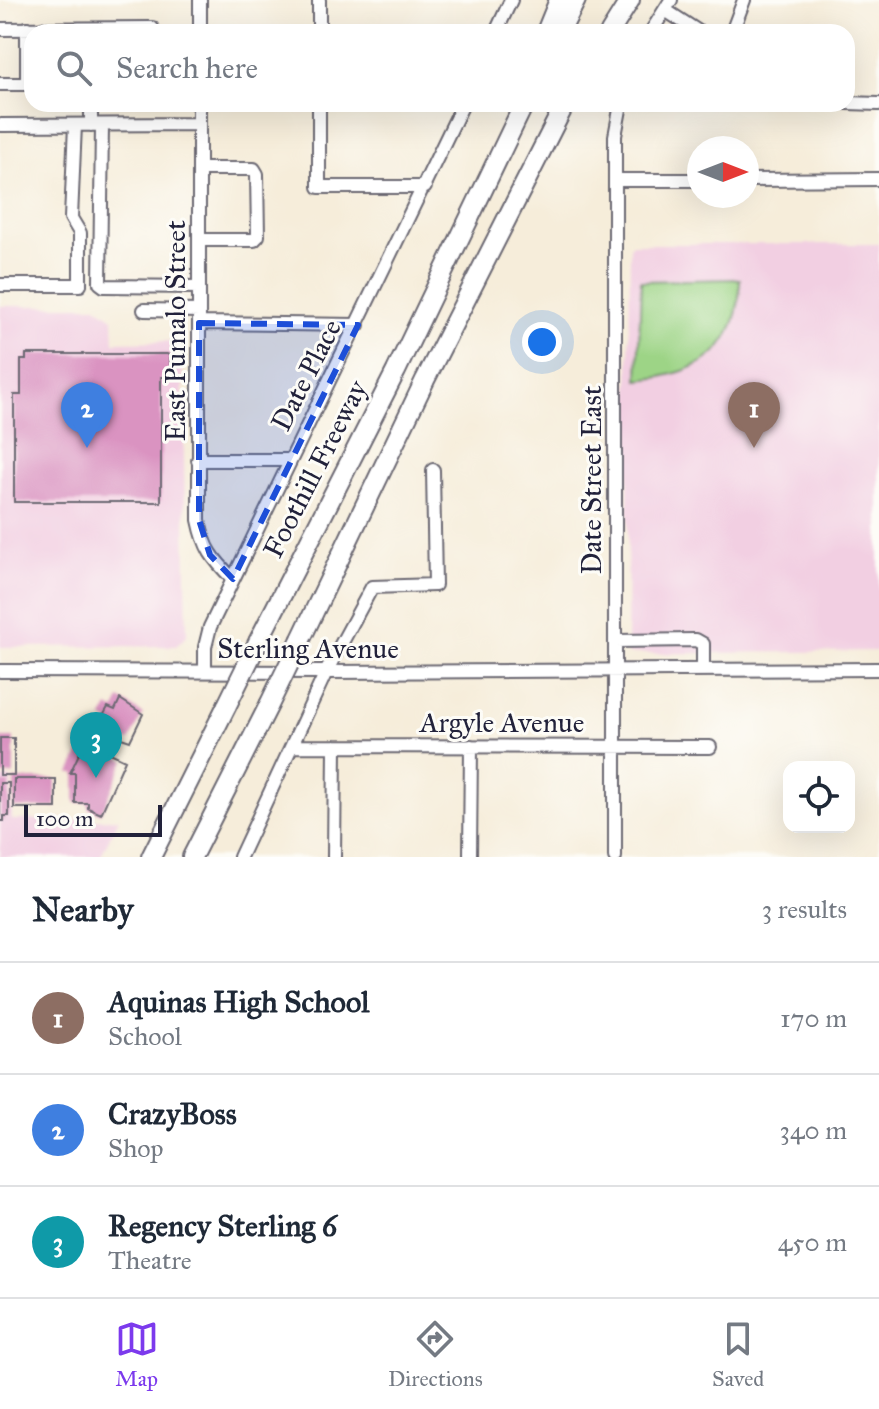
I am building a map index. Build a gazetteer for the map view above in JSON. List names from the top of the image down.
{
  "streets": {
    "highway": ["Foothill Freeway"],
    "street": [
      "East Pumalo Street",
      "Date Place",
      "Date Street East",
      "Sterling Avenue",
      "Argyle Avenue"
    ]
  },
  "crossings": [
    ["East Pumalo Street", "Date Place"],
    ["Date Place", "Sterling Avenue"],
    ["Date Street East", "Sterling Avenue"],
    ["Date Street East", "Argyle Avenue"]
  ],
  "scale_bar": "100 m",
  "north": "right",
  "page": {
    "search": "Search here",
    "pins": ["1", "2", "3"],
    "scale": "100 m",
    "heading": ["Nearby", "3 results"],
    "list": [
      {
        "mark": "1",
        "name": "Aquinas High School",
        "note": "School",
        "value": "170 m"
      },
      {
        "mark": "2",
        "name": "CrazyBoss",
        "note": "Shop",
        "value": "340 m"
      },
      {
        "mark": "3",
        "name": "Regency Sterling 6",
        "note": "Theatre",
        "value": "450 m"
      }
    ],
    "nav": ["Map", "Directions", "Saved"]
  }
}
